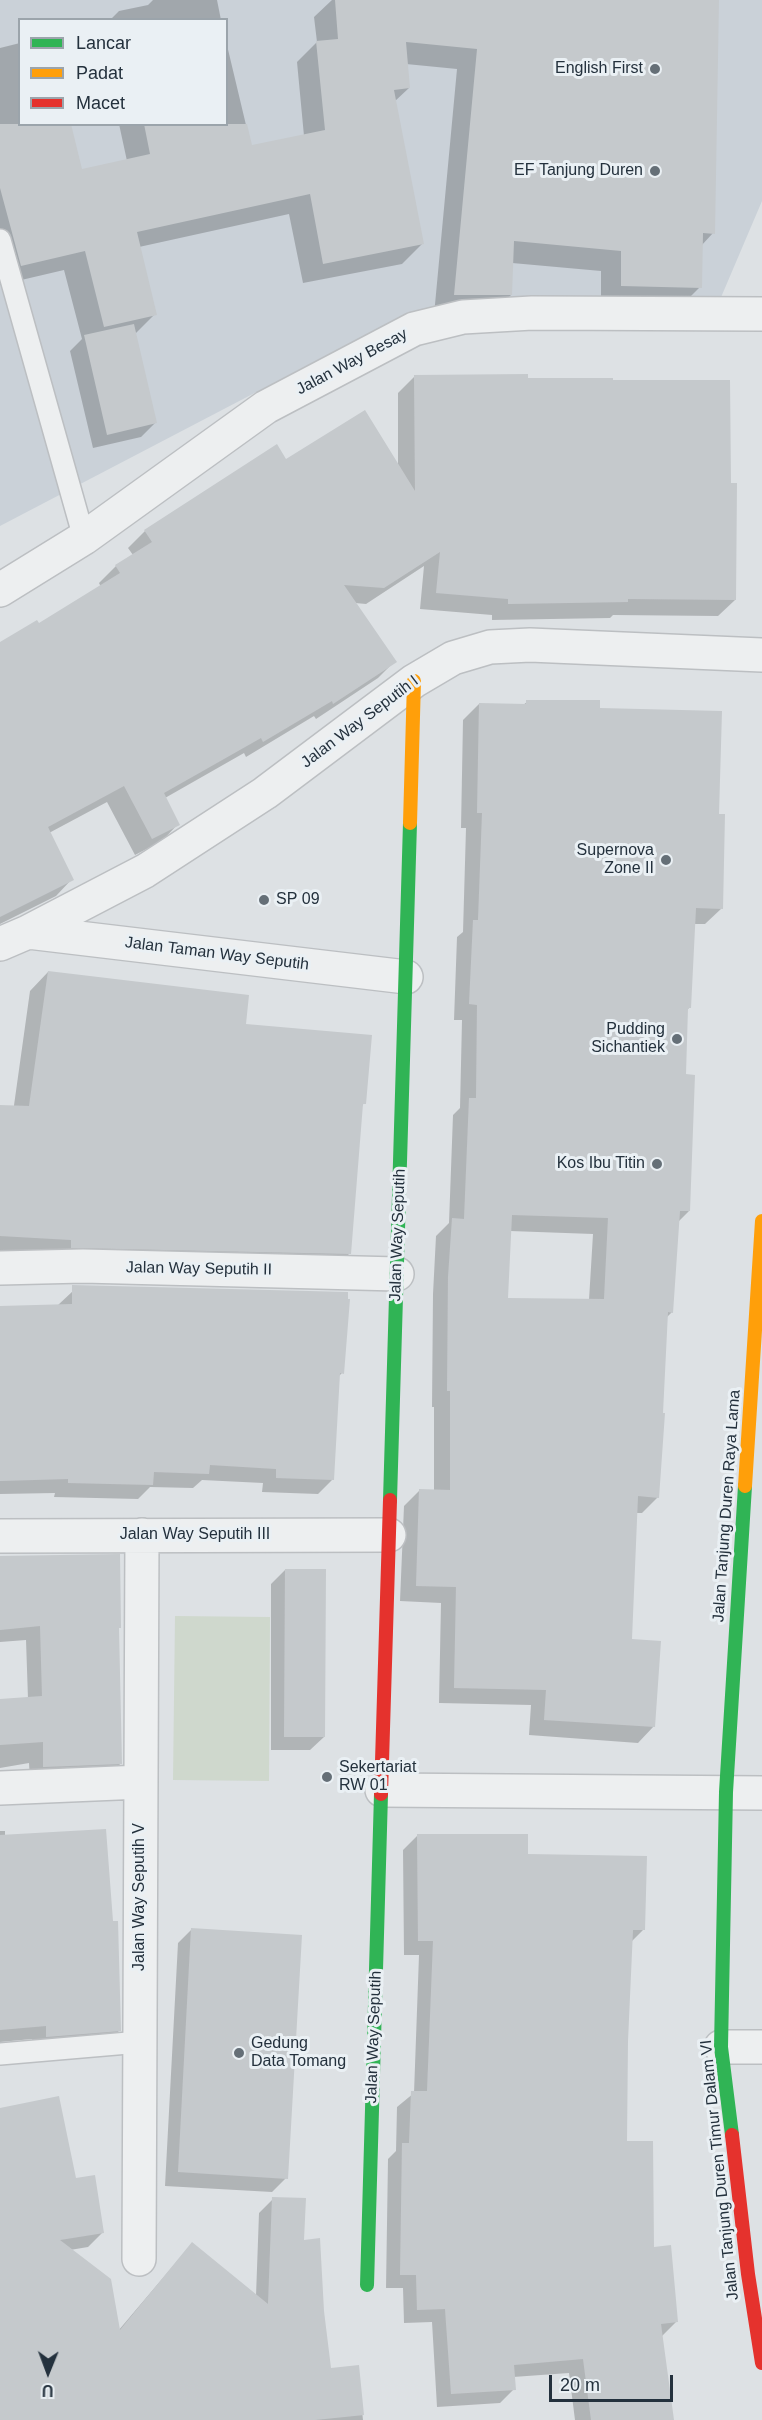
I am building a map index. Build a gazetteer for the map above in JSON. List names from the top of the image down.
{
  "streets": {
    "street": [
      "Jalan Way Besay",
      "Jalan Way Seputih I",
      "Jalan Taman Way Seputih",
      "Jalan Way Seputih",
      "Jalan Way Seputih II",
      "Jalan Tanjung Duren Raya Lama",
      "Jalan Way Seputih III",
      "Jalan Way Seputih V",
      "Jalan Tanjung Duren Timur Dalam VI"
    ]
  },
  "crossings": [
    ["Jalan Way Seputih I", "Jalan Taman Way Seputih"],
    ["Jalan Way Seputih I", "Jalan Way Seputih"],
    ["Jalan Taman Way Seputih", "Jalan Way Seputih"],
    ["Jalan Way Seputih", "Jalan Way Seputih II"],
    ["Jalan Way Seputih", "Jalan Way Seputih III"],
    ["Jalan Tanjung Duren Raya Lama", "Jalan Tanjung Duren Timur Dalam VI"],
    ["Jalan Way Seputih III", "Jalan Way Seputih V"]
  ],
  "places": [
    "English First",
    "EF Tanjung Duren",
    "Supernova Zone II",
    "SP 09",
    "Pudding Sichantiek",
    "Kos Ibu Titin",
    "Sekertariat RW 01",
    "Gedung Data Tomang"
  ],
  "legend": ["Lancar", "Padat", "Macet"],
  "scale_bar": "20 m",
  "north": "bottom"
}
